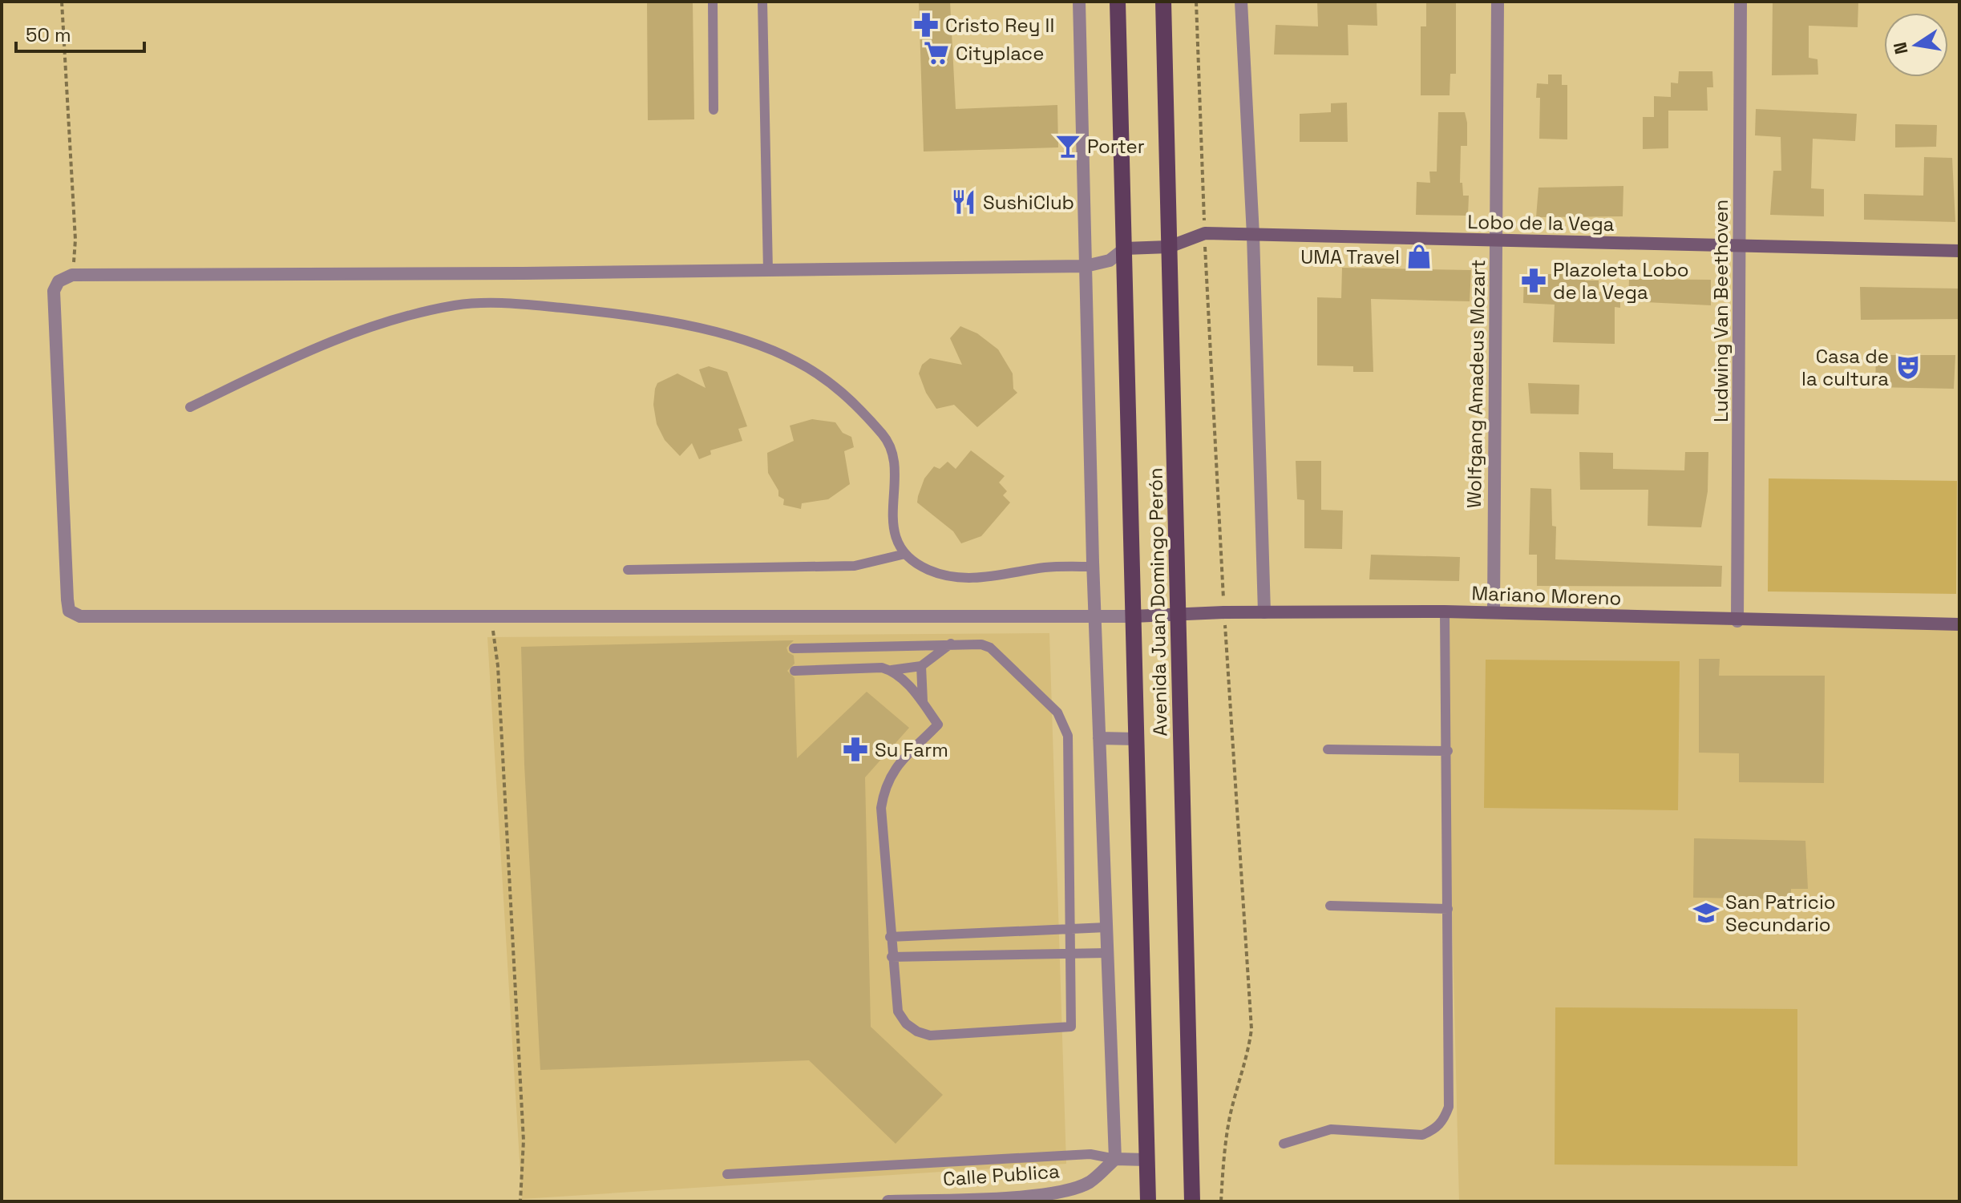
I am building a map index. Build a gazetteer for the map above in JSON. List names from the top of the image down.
{
  "streets": {
    "main road": ["Avenida Juan Domingo Perón"],
    "street": [
      "Lobo de la Vega",
      "Ludwing Van Beethoven",
      "Wolfgang Amadeus Mozart",
      "Mariano Moreno",
      "Calle Publica"
    ]
  },
  "crossings": [
    ["Lobo de la Vega", "Ludwing Van Beethoven"],
    ["Lobo de la Vega", "Wolfgang Amadeus Mozart"],
    ["Lobo de la Vega", "Avenida Juan Domingo Perón"],
    ["Ludwing Van Beethoven", "Mariano Moreno"],
    ["Wolfgang Amadeus Mozart", "Mariano Moreno"],
    ["Mariano Moreno", "Avenida Juan Domingo Perón"]
  ],
  "places": {
    "pharmacy": ["Cristo Rey II", "Plazoleta Lobo de la Vega", "Su Farm"],
    "supermarket": ["Cityplace"],
    "bar": ["Porter"],
    "restaurant": ["SushiClub"],
    "shop": ["UMA Travel"],
    "theatre": ["Casa de la cultura"],
    "school or university": ["San Patricio Secundario"]
  },
  "scale_bar": "50 m",
  "north": "left"
}
